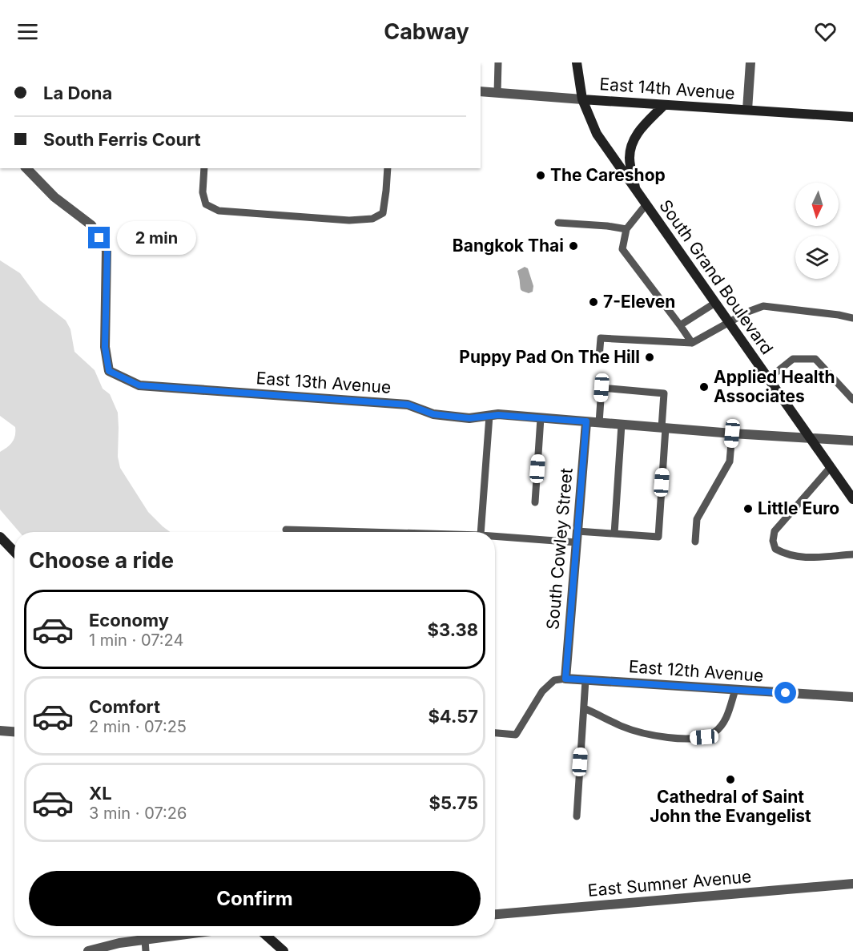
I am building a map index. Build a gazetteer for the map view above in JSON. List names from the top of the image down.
{
  "streets": {
    "main road": ["East 14th Avenue", "South Grand Boulevard"],
    "street": [
      "East 13th Avenue",
      "South Cowley Street",
      "East 12th Avenue",
      "East Sumner Avenue"
    ]
  },
  "crossings": [
    ["East 14th Avenue", "South Grand Boulevard"],
    ["South Grand Boulevard", "East 13th Avenue"],
    ["East 13th Avenue", "South Cowley Street"],
    ["South Cowley Street", "East 12th Avenue"]
  ],
  "places": [
    "The Careshop",
    "Bangkok Thai",
    "7-Eleven",
    "Puppy Pad On The Hill",
    "Applied Health Associates",
    "Little Euro",
    "Cathedral of Saint John the Evangelist"
  ],
  "north": "bottom",
  "page": {
    "header": "Cabway",
    "banner": ["La Dona", "South Ferris Court"],
    "bubble": "2 min",
    "heading": "Choose a ride",
    "list": [
      {
        "name": "Economy",
        "note": "1 min · 07:24",
        "value": "$3.38"
      },
      {
        "name": "Comfort",
        "note": "2 min · 07:25",
        "value": "$4.57"
      },
      {
        "name": "XL",
        "note": "3 min · 07:26",
        "value": "$5.75"
      }
    ],
    "buttons": "Confirm"
  }
}
